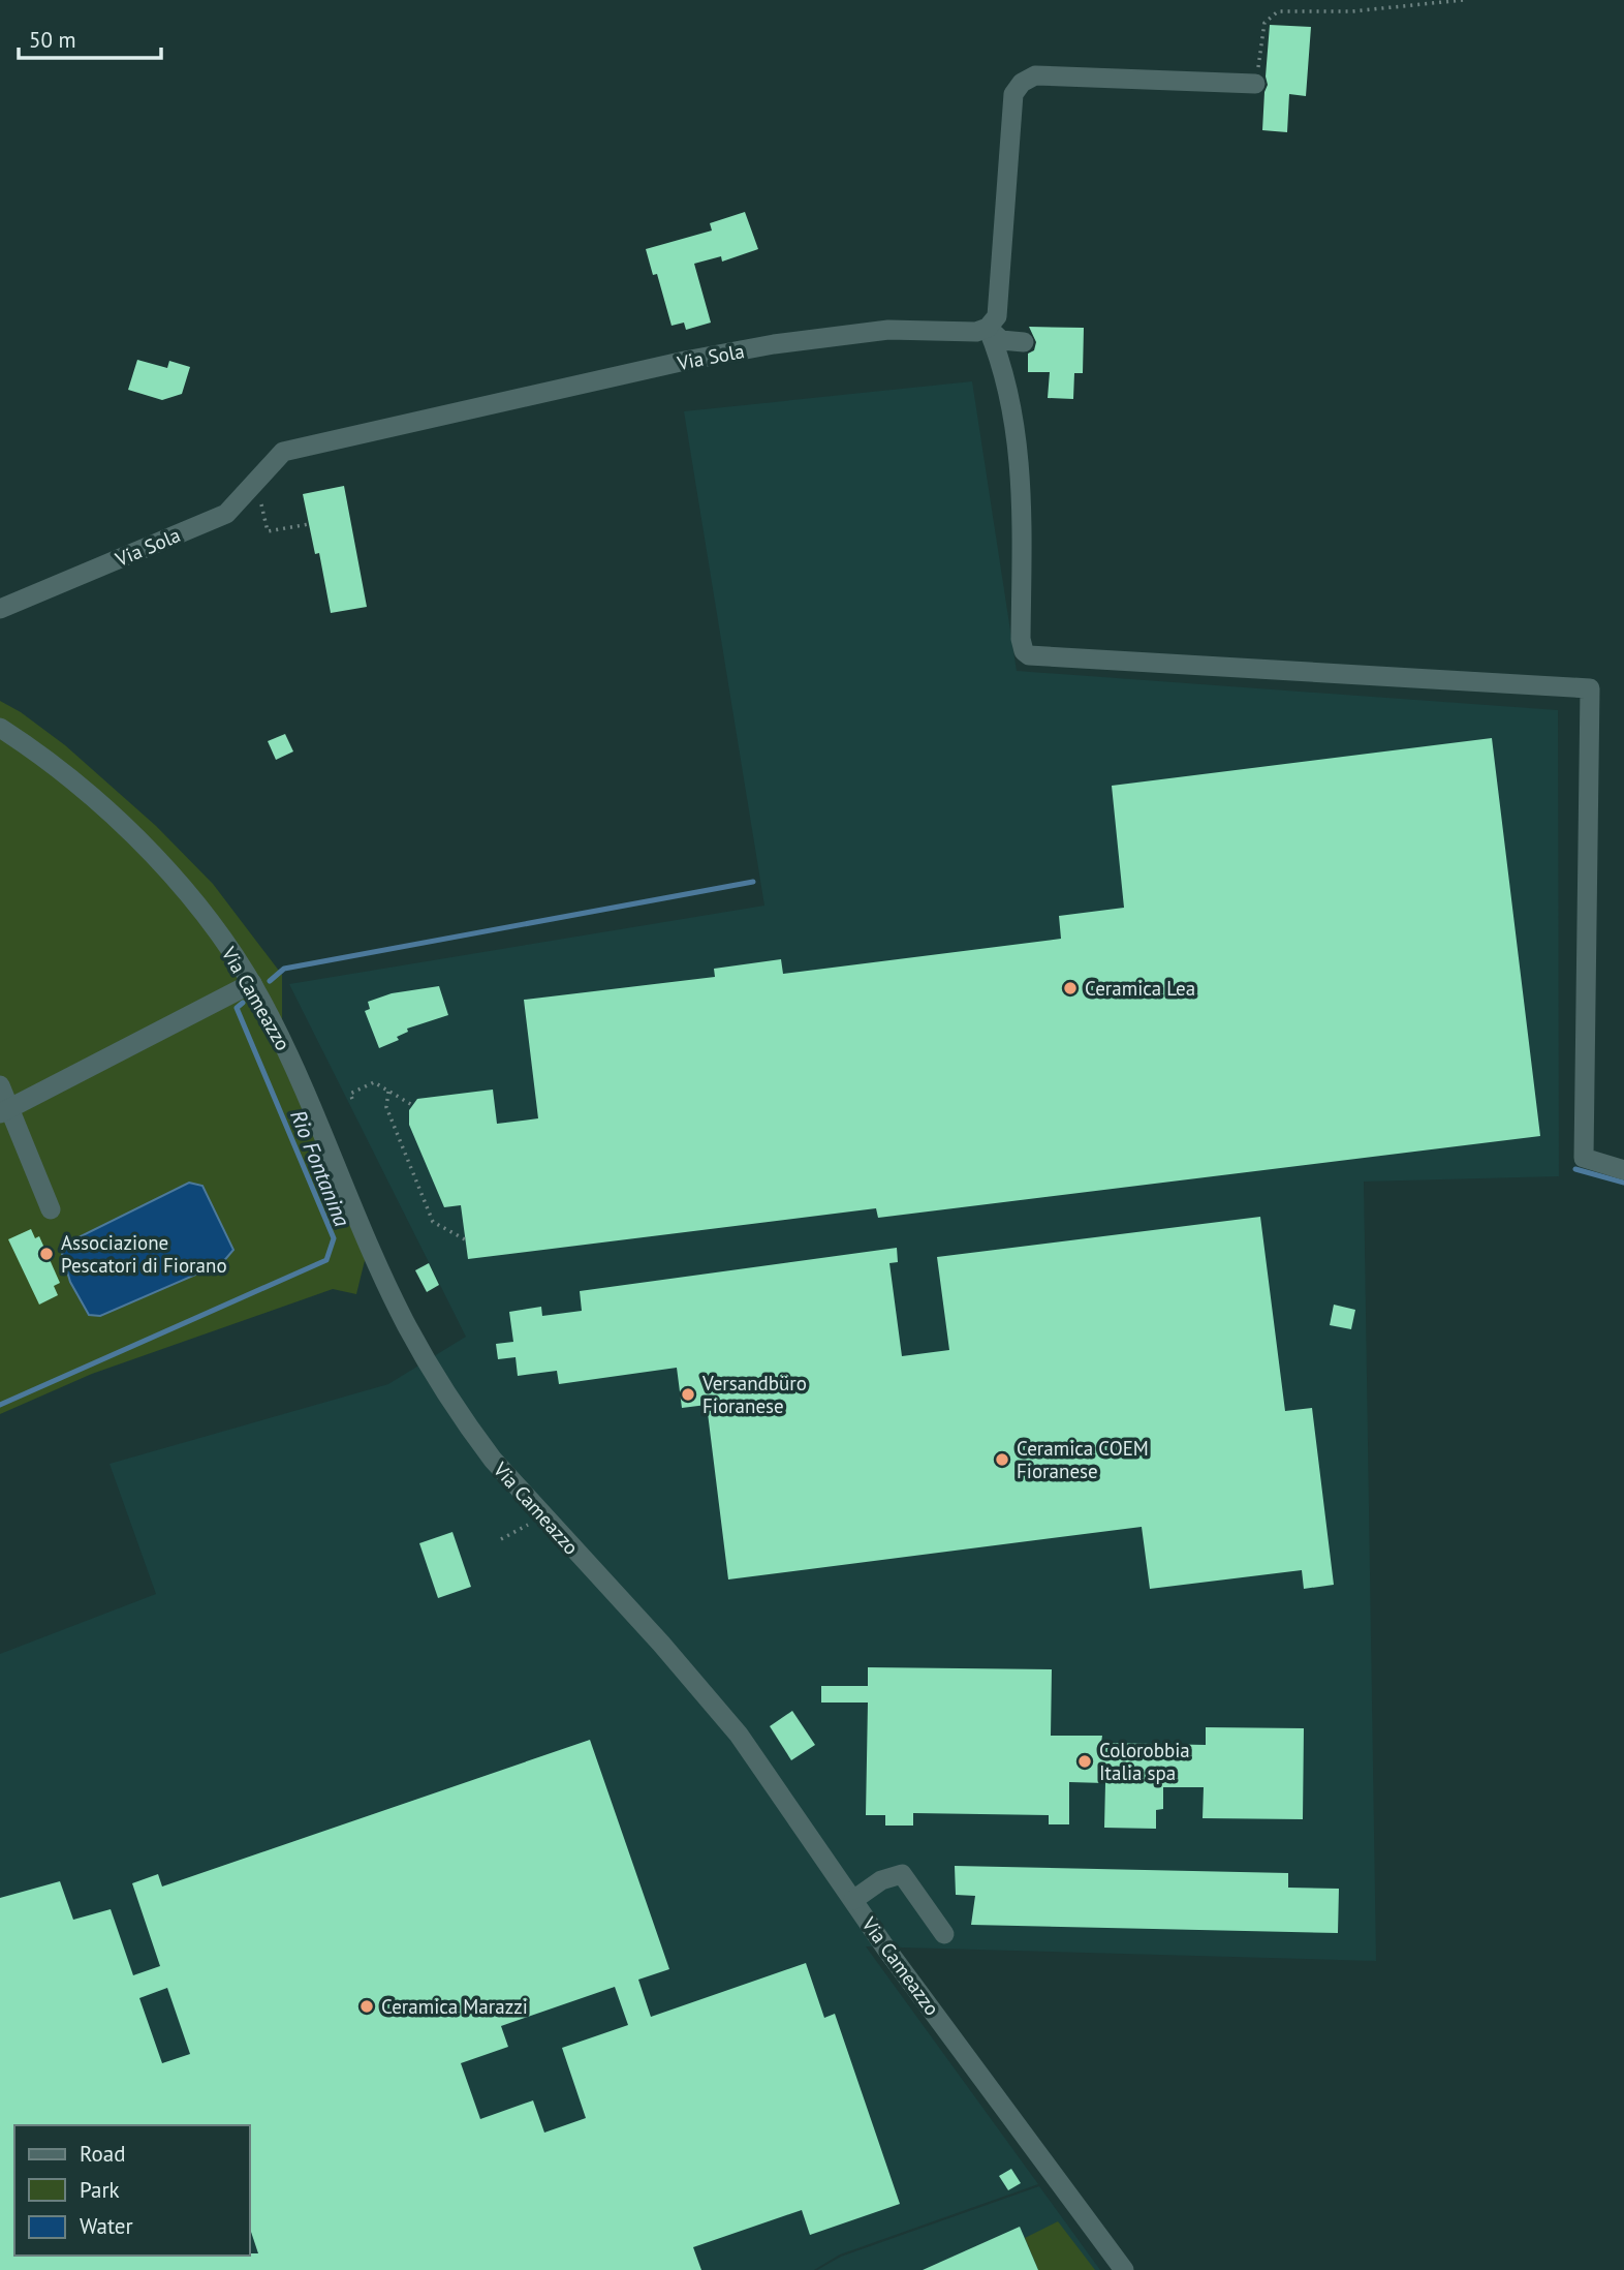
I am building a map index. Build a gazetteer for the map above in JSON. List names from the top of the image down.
{
  "streets": {
    "street": ["Via Sola", "Via Cameazzo"]
  },
  "water": ["Rio Fontanina"],
  "places": [
    "Ceramica Lea",
    "Associazione Pescatori di Fiorano",
    "Versandbüro Fioranese",
    "Ceramica COEM Fioranese",
    "Colorobbia Italia spa",
    "Ceramica Marazzi"
  ],
  "legend": ["Road", "Park", "Water"],
  "scale_bar": "50 m"
}
